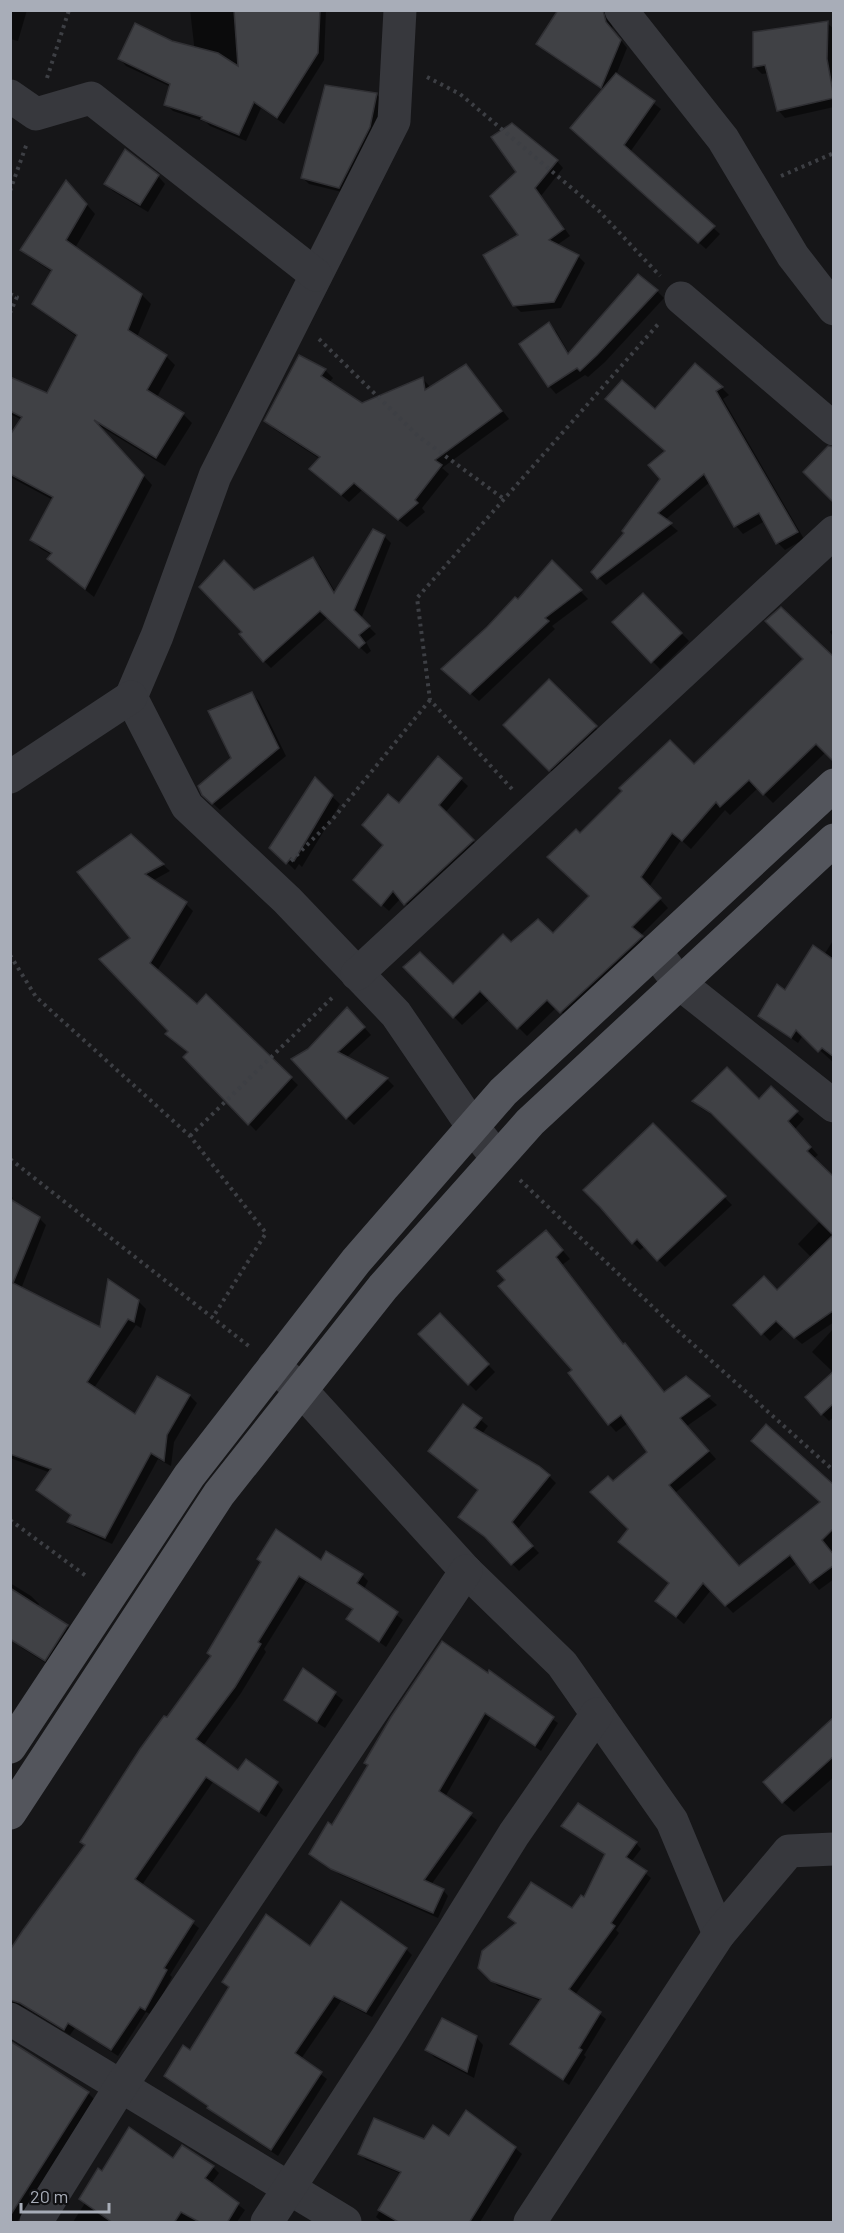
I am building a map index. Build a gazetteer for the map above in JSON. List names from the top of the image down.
{
  "scale_bar": "20 m"
}
